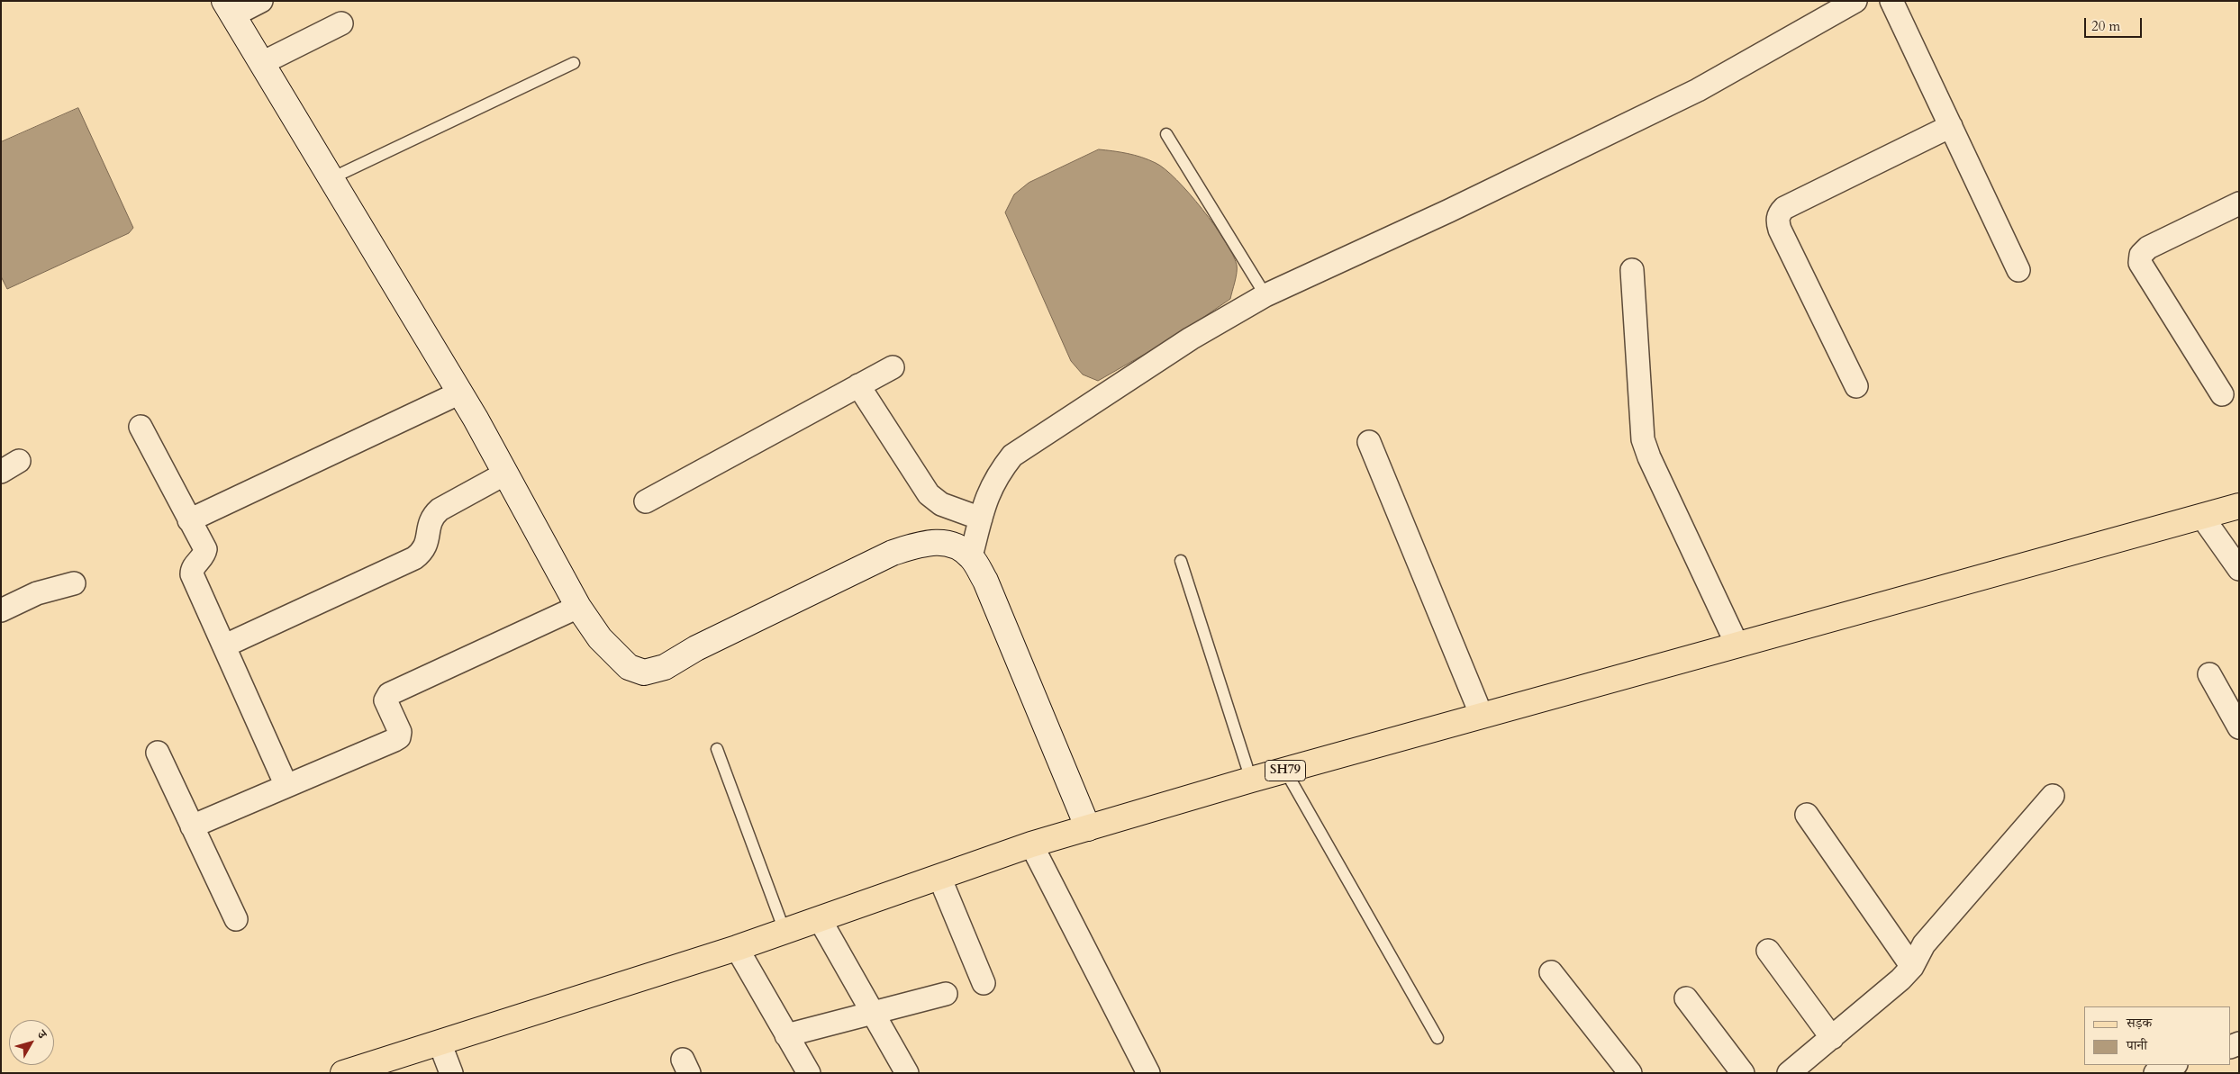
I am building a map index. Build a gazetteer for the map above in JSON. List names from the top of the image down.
{
  "streets": {
    "main road": ["SH79"]
  },
  "legend": ["सड़क", "पानी"],
  "scale_bar": "20 m",
  "north": "top right"
}
